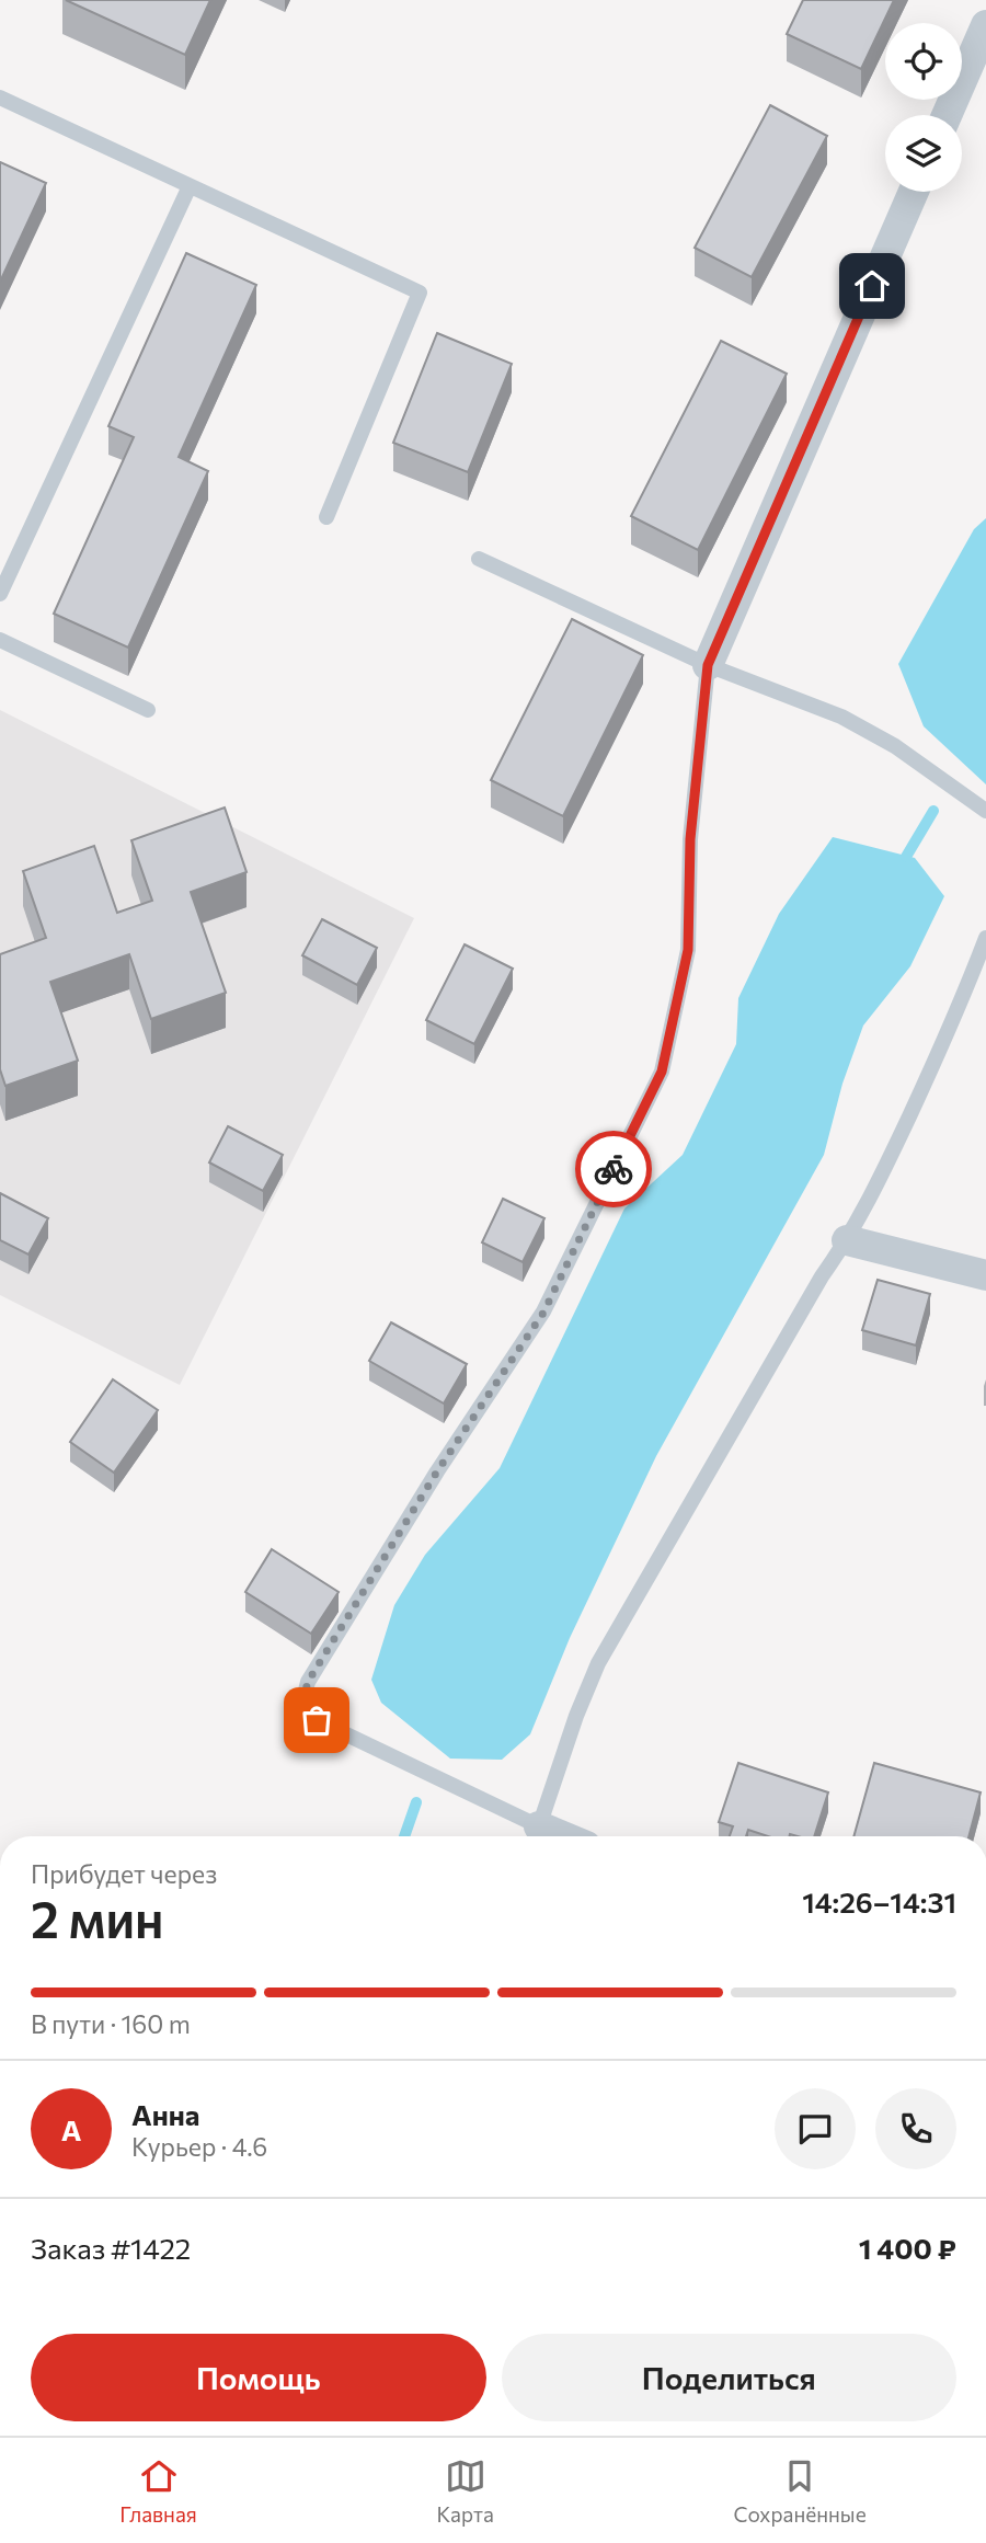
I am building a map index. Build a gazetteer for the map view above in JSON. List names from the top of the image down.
{
  "page": {
    "heading": ["2 мин", "Прибудет через", "14:26–14:31"],
    "panel": [
      "Анна",
      "Курьер · 4.6",
      "Заказ #1422",
      "1 400 ₽"
    ],
    "bar": "В пути · 160 m",
    "round": "А",
    "buttons": ["Помощь", "Поделиться"],
    "tabs": ["Главная", "Карта", "Сохранённые"]
  }
}
